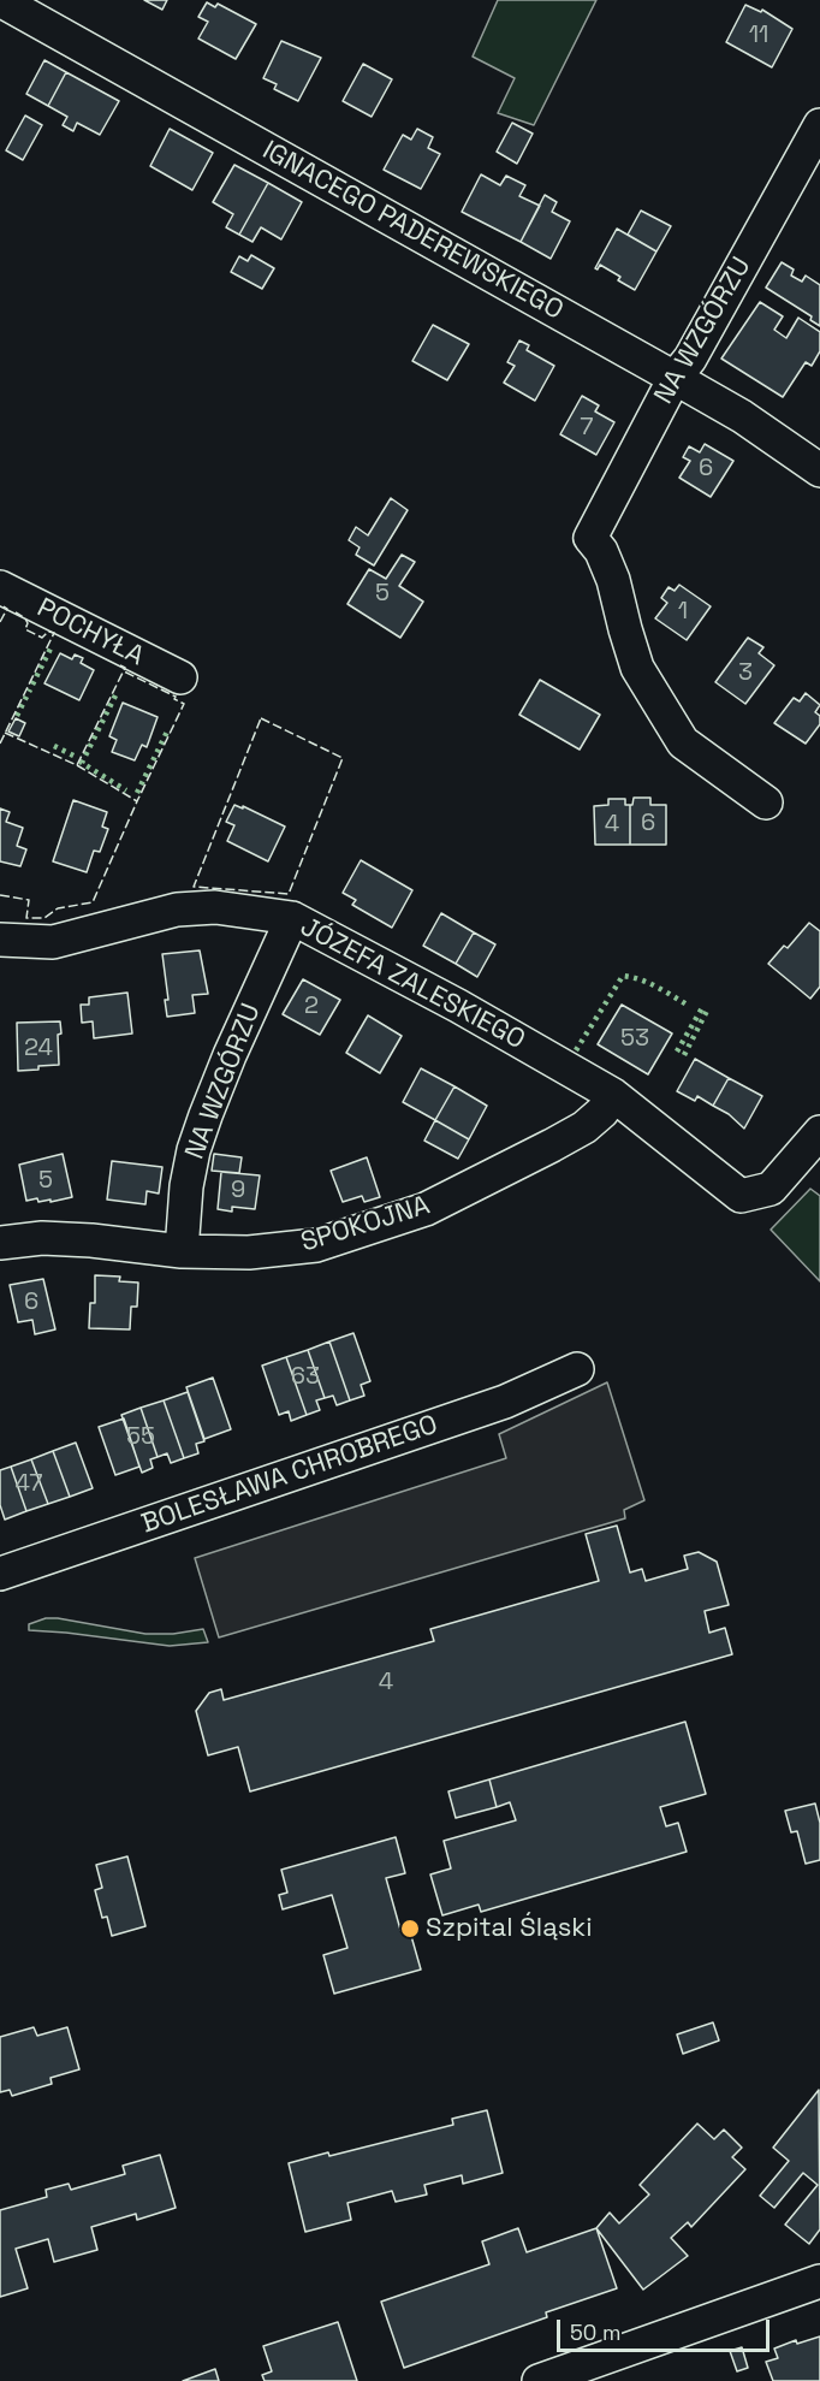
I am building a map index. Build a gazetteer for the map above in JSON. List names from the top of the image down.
{
  "streets": {
    "street": [
      "IGNACEGO PADEREWSKIEGO",
      "NA WZGÓRZU",
      "POCHYŁA",
      "JÓZEFA ZALESKIEGO",
      "SPOKOJNA",
      "BOLESŁAWA CHROBREGO"
    ]
  },
  "crossings": [
    ["IGNACEGO PADEREWSKIEGO", "NA WZGÓRZU"],
    ["NA WZGÓRZU", "JÓZEFA ZALESKIEGO"],
    ["NA WZGÓRZU", "SPOKOJNA"],
    ["JÓZEFA ZALESKIEGO", "SPOKOJNA"]
  ],
  "places": ["Szpital Śląski"],
  "house_numbers": [
    "11",
    "7",
    "6",
    "5",
    "1",
    "3",
    "6",
    "4",
    "2",
    "53",
    "24",
    "5",
    "9",
    "6",
    "63",
    "55",
    "47",
    "4"
  ],
  "scale_bar": "50 m"
}
